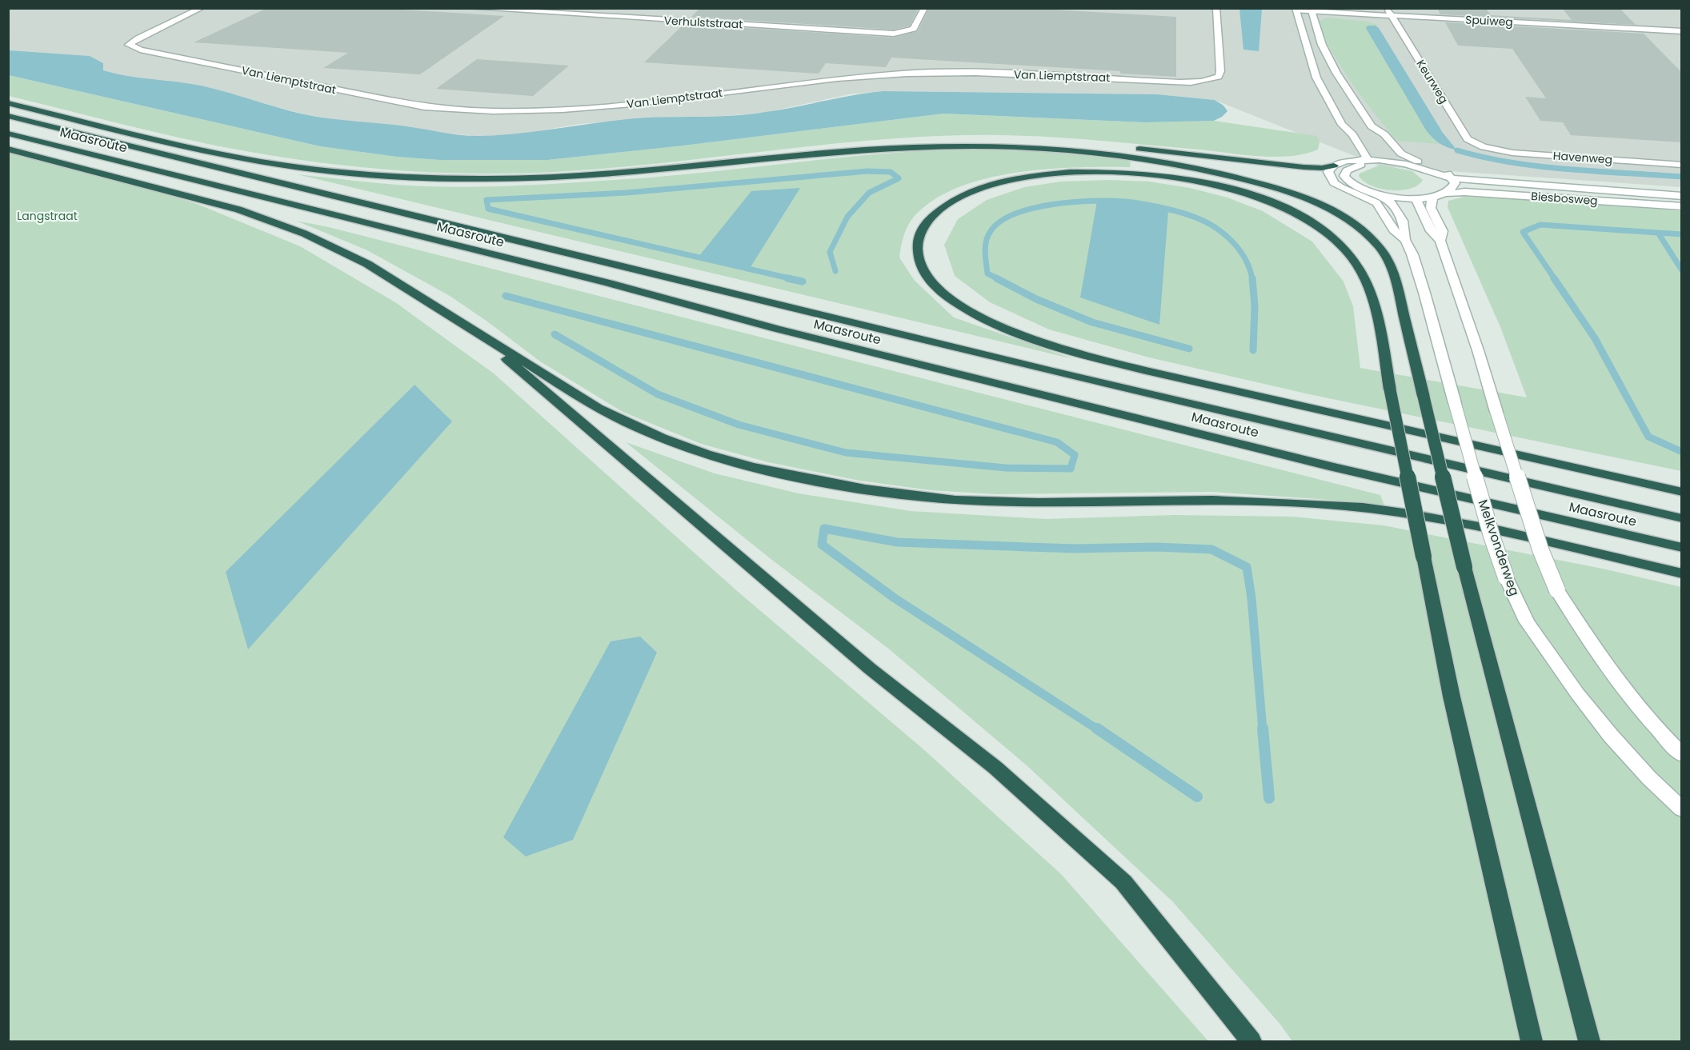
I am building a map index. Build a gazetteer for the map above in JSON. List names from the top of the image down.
{
  "streets": {
    "highway": ["Maasroute"],
    "street": [
      "Spuiweg",
      "Verhulststraat",
      "Van Liemptstraat",
      "Keurweg",
      "Havenweg",
      "Biesbosweg",
      "Melkvonderweg"
    ]
  },
  "crossings": [
    ["Spuiweg", "Keurweg"],
    ["Keurweg", "Havenweg"],
    ["Biesbosweg", "Melkvonderweg"]
  ],
  "parks": ["Langstraat"]
}
